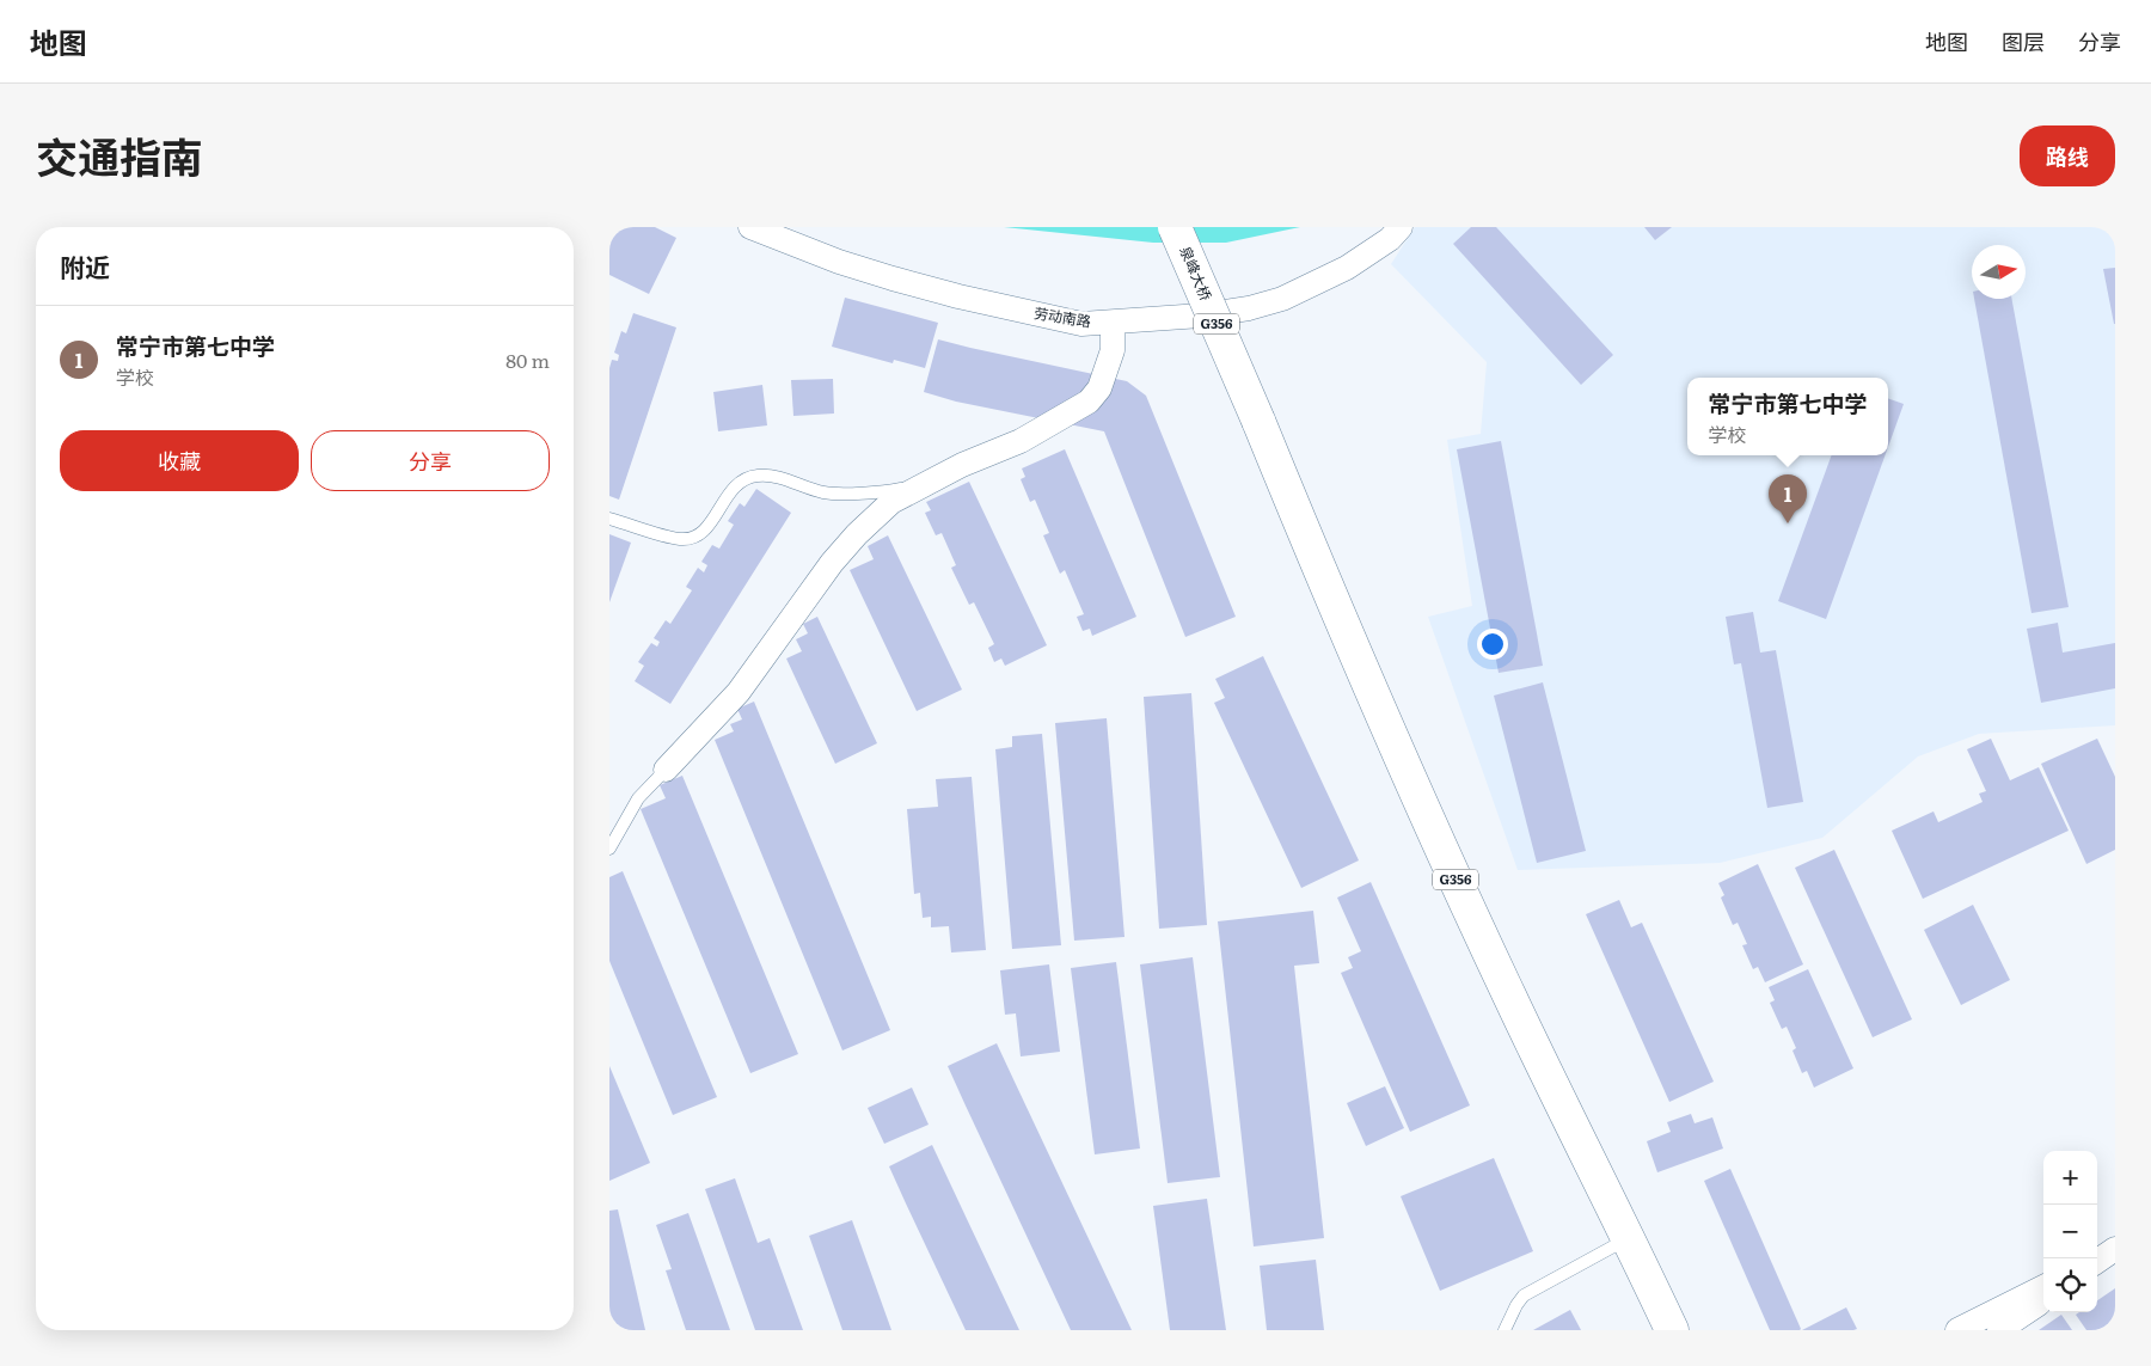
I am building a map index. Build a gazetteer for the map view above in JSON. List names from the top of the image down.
{
  "streets": {
    "highway": ["泉峰大桥", "G356"],
    "street": ["劳动南路"]
  },
  "crossings": [
    ["泉峰大桥", "G356"]
  ],
  "north": "right",
  "page": {
    "header": "地图",
    "nav": ["地图", "图层", "分享"],
    "title": "交通指南",
    "buttons": [
      "路线",
      ["收藏", "分享"]
    ],
    "heading": "附近",
    "list": [
      {
        "mark": "1",
        "name": "常宁市第七中学",
        "note": "学校",
        "value": "80 m"
      }
    ],
    "popup": ["常宁市第七中学", "学校"],
    "pins": "1",
    "map_buttons": ["+", "−"]
  }
}
